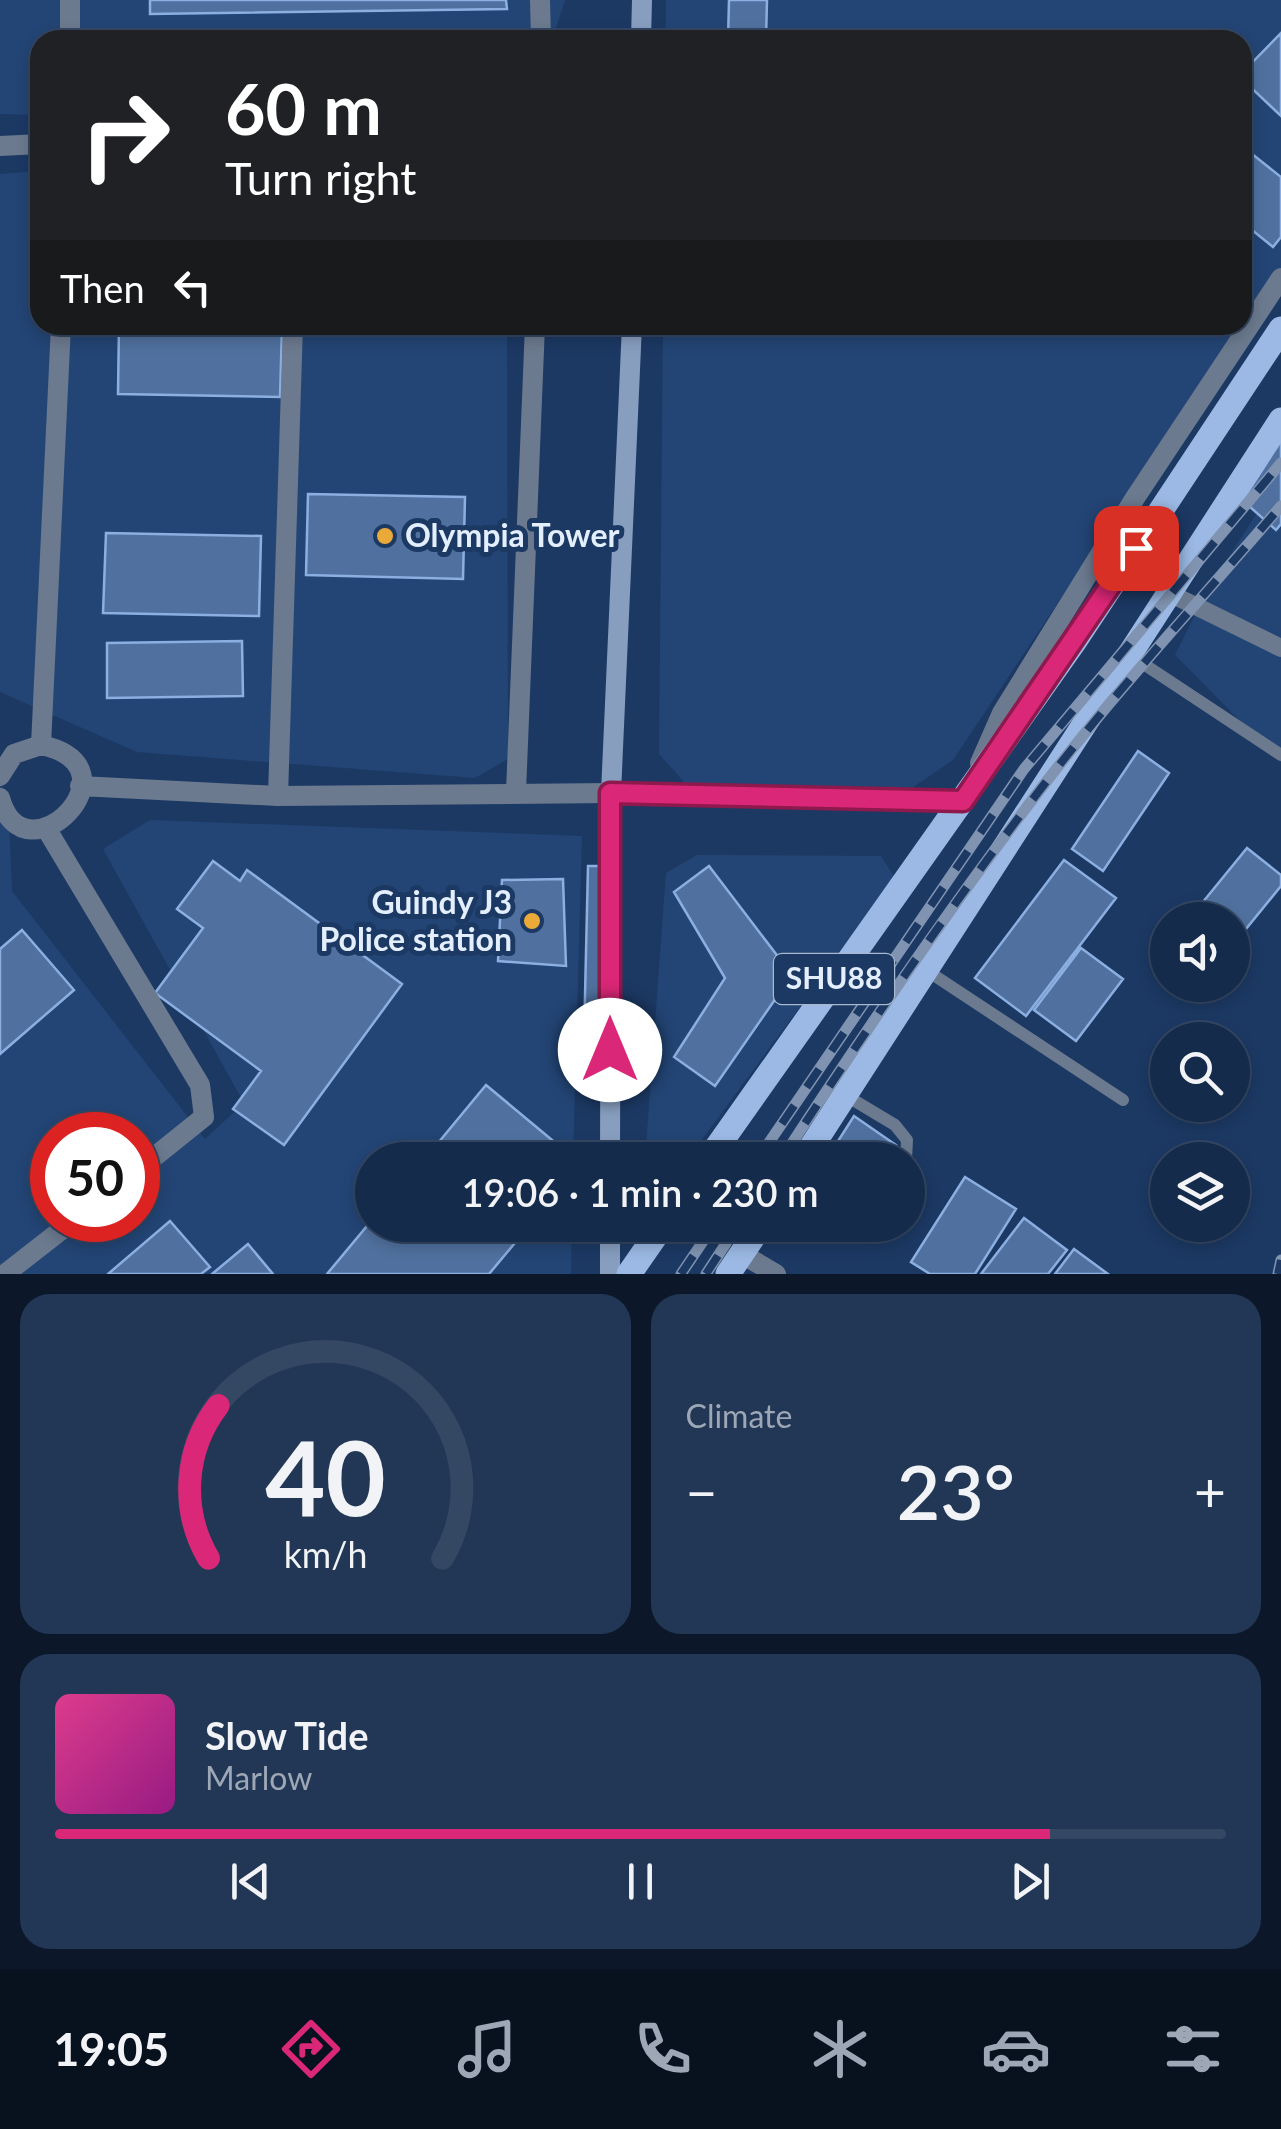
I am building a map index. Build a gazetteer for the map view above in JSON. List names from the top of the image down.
{
  "streets": {
    "main road": ["SHU88"]
  },
  "places": ["Olympia Tower", "Guindy J3 Police station"],
  "page": {
    "turn": ["60 m", "Turn right"],
    "then": "Then",
    "limit": "50",
    "trip": "19:06 · 1 min · 230 m",
    "tile": "Climate",
    "heat": ["−", "23°", "+"],
    "song": ["Slow Tide", "Marlow"],
    "tabs": "19:05",
    "gauge": ["40", "km/h"]
  }
}
